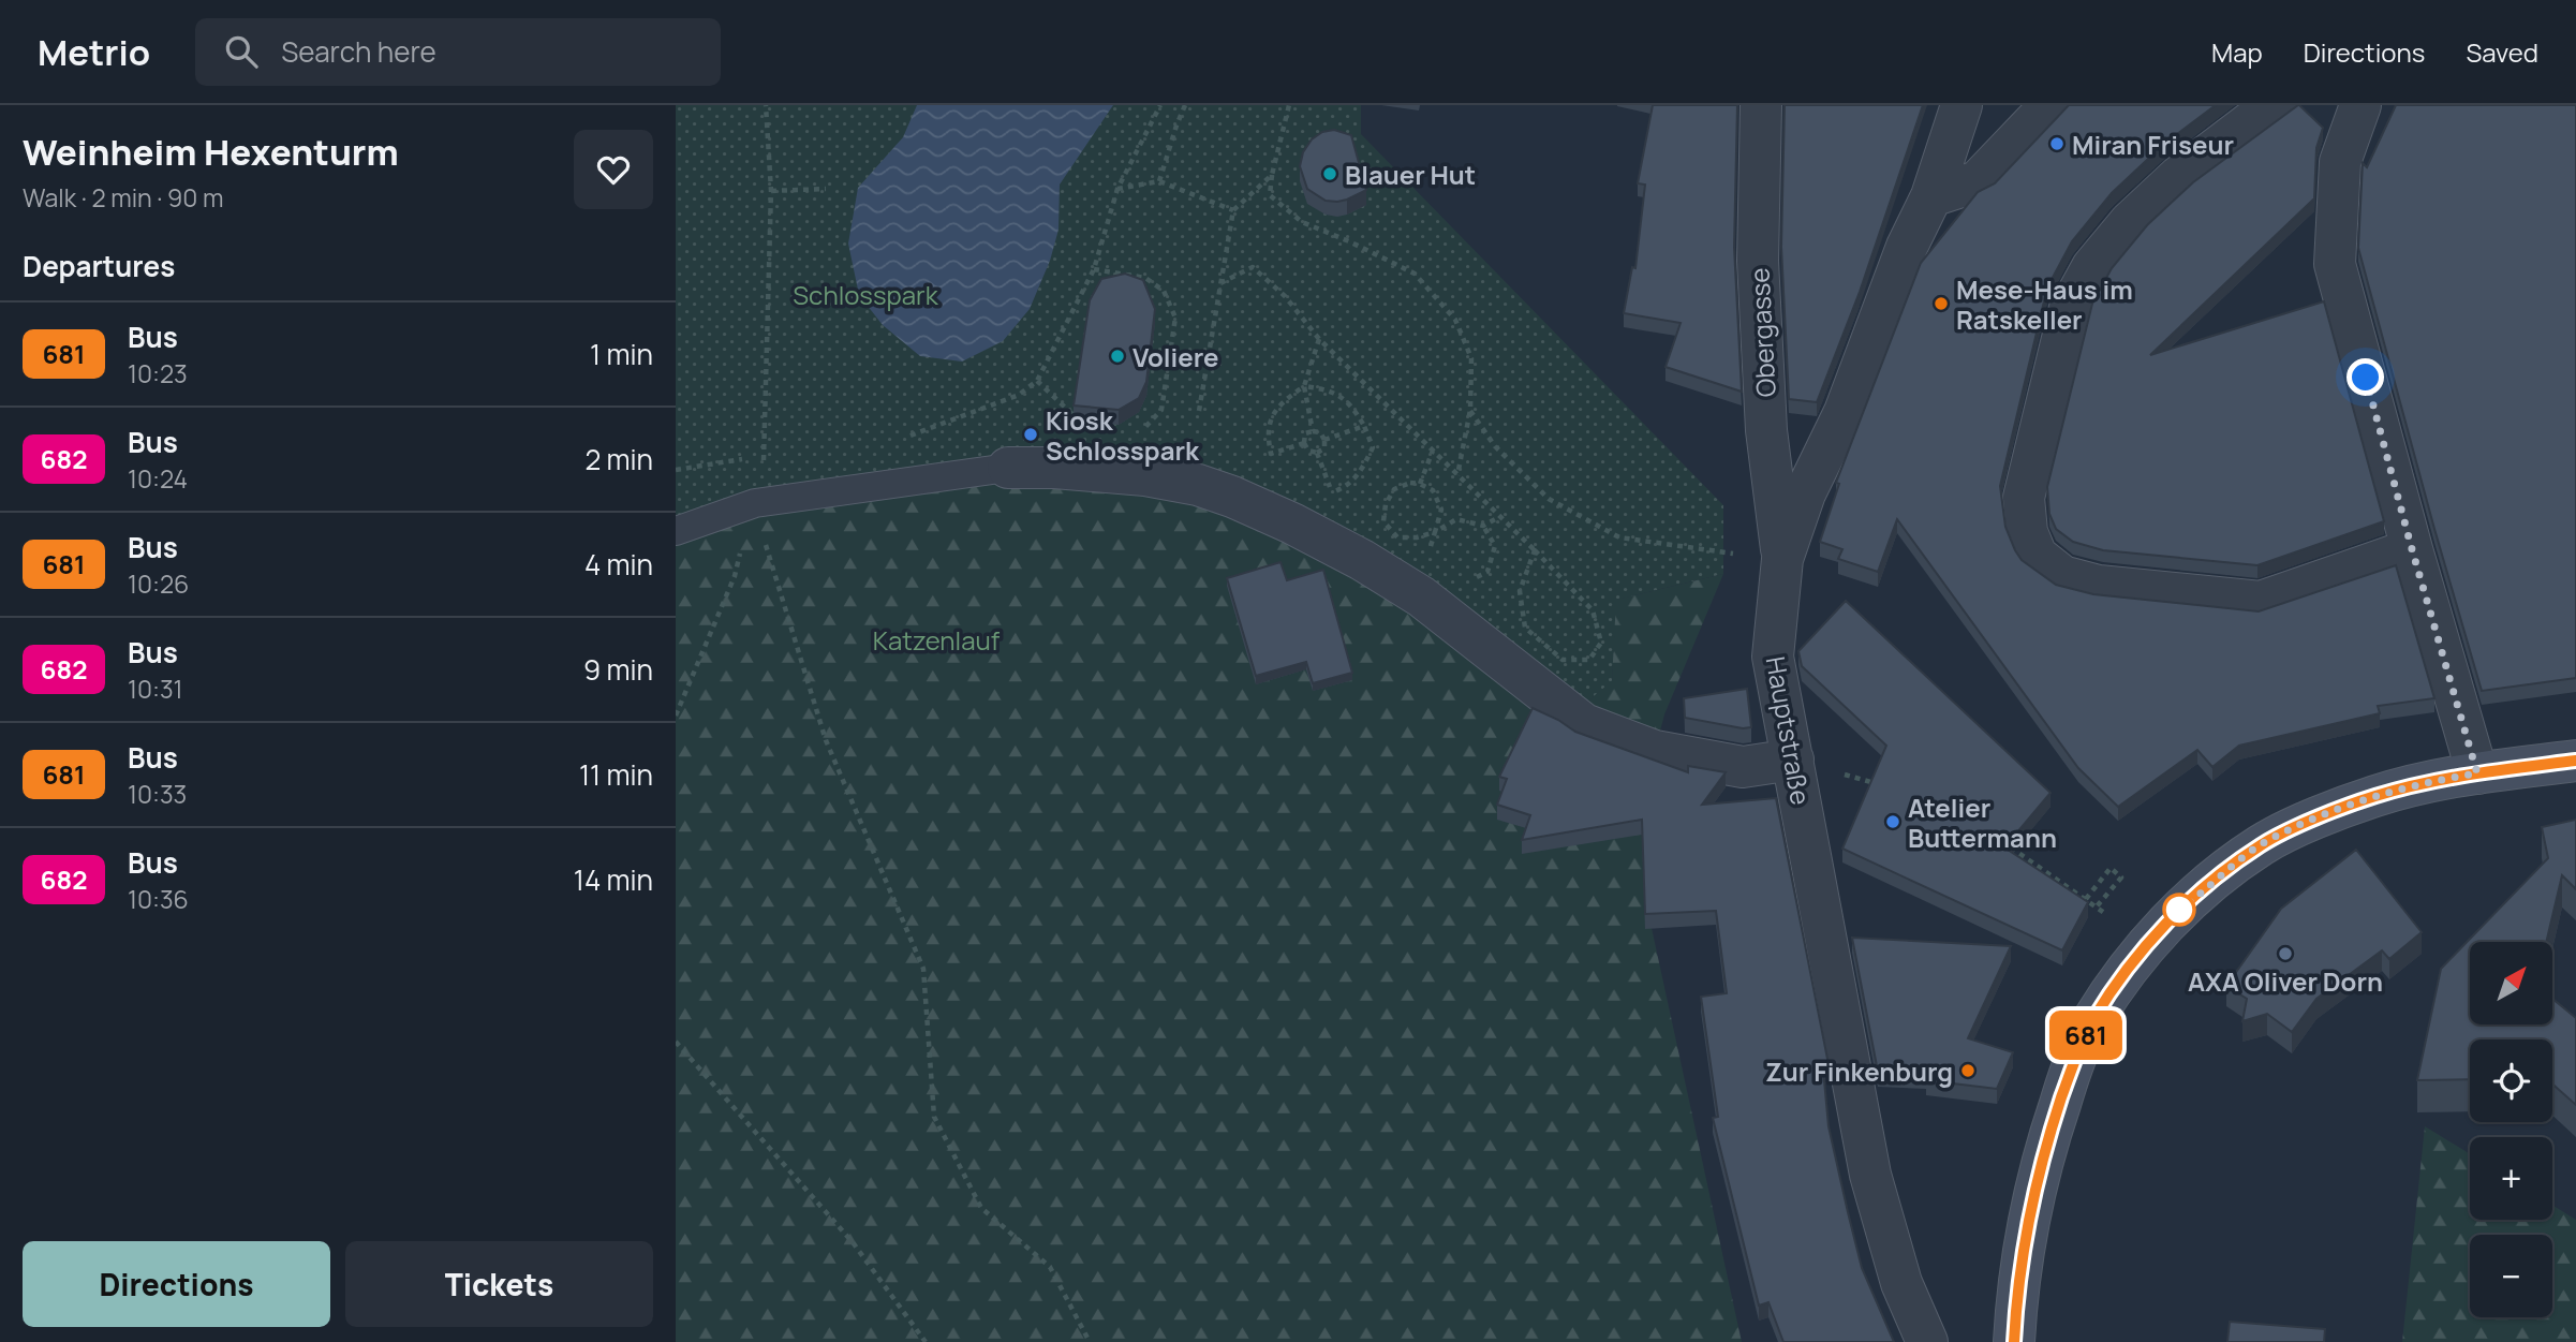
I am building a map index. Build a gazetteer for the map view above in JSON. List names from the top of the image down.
{
  "streets": {
    "street": ["Obergasse", "Hauptstraße"]
  },
  "crossings": [
    ["Obergasse", "Hauptstraße"]
  ],
  "parks": ["Schlosspark", "Katzenlauf"],
  "places": [
    "Miran Friseur",
    "Blauer Hut",
    "Mese-Haus im Ratskeller",
    "Voliere",
    "Kiosk Schlosspark",
    "Atelier Buttermann",
    "AXA Oliver Dorn",
    "Zur Finkenburg"
  ],
  "lines": ["bus line 681"],
  "north": "top right",
  "page": {
    "header": "Metrio",
    "search": "Search here",
    "nav": ["Map", "Directions", "Saved"],
    "heading": [
      ["Weinheim Hexenturm", "Walk · 2 min · 90 m"],
      "Departures"
    ],
    "on_map": "681",
    "list": [
      {
        "mark": "681",
        "name": "Bus",
        "note": "10:23",
        "value": "1 min"
      },
      {
        "mark": "682",
        "name": "Bus",
        "note": "10:24",
        "value": "2 min"
      },
      {
        "mark": "681",
        "name": "Bus",
        "note": "10:26",
        "value": "4 min"
      },
      {
        "mark": "682",
        "name": "Bus",
        "note": "10:31",
        "value": "9 min"
      },
      {
        "mark": "681",
        "name": "Bus",
        "note": "10:33",
        "value": "11 min"
      },
      {
        "mark": "682",
        "name": "Bus",
        "note": "10:36",
        "value": "14 min"
      }
    ],
    "map_buttons": ["+", "−"],
    "buttons": ["Directions", "Tickets"]
  }
}
